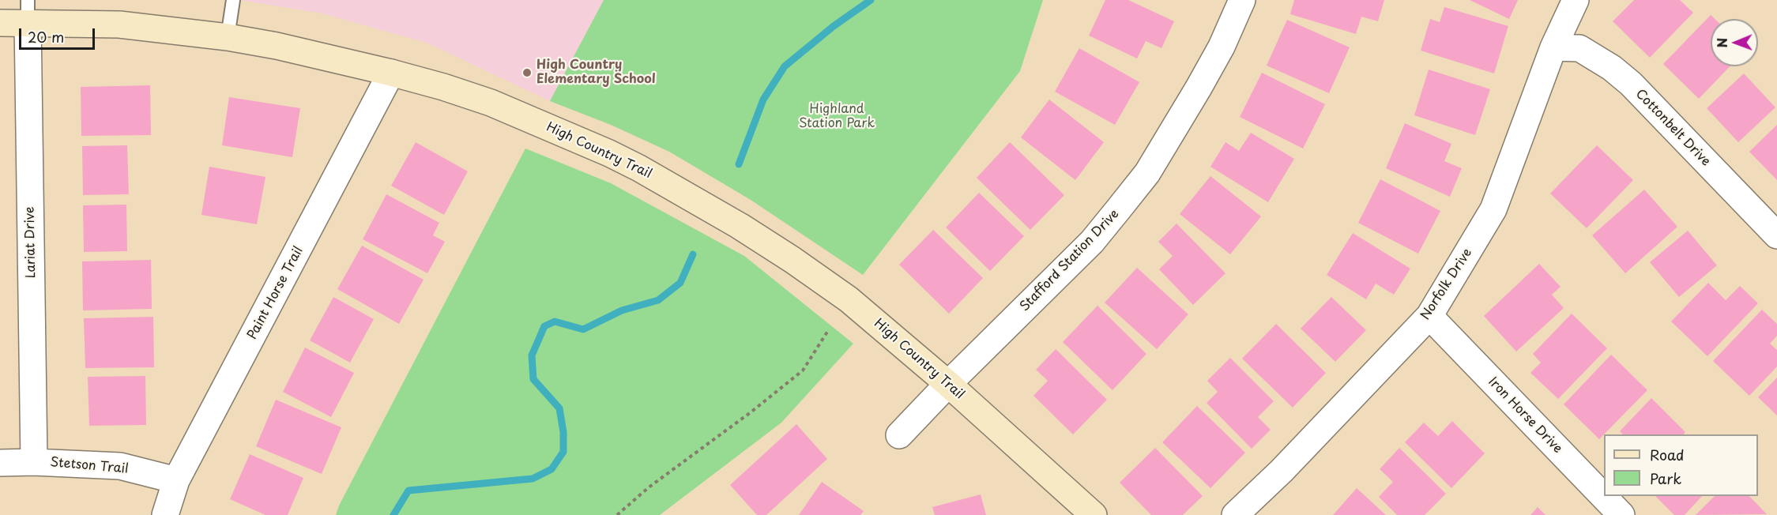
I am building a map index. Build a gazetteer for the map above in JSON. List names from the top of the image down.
{
  "streets": {
    "street": [
      "Cottonbelt Drive",
      "High Country Trail",
      "Lariat Drive",
      "Stafford Station Drive",
      "Norfolk Drive",
      "Paint Horse Trail",
      "Iron Horse Drive",
      "Stetson Trail"
    ]
  },
  "crossings": [
    ["Cottonbelt Drive", "Norfolk Drive"],
    ["High Country Trail", "Lariat Drive"],
    ["High Country Trail", "Stafford Station Drive"],
    ["High Country Trail", "Paint Horse Trail"],
    ["Lariat Drive", "Stetson Trail"],
    ["Norfolk Drive", "Iron Horse Drive"],
    ["Paint Horse Trail", "Stetson Trail"]
  ],
  "parks": ["Highland Station Park"],
  "places": ["High Country Elementary School"],
  "legend": ["Road", "Park"],
  "scale_bar": "20 m",
  "north": "left"
}
